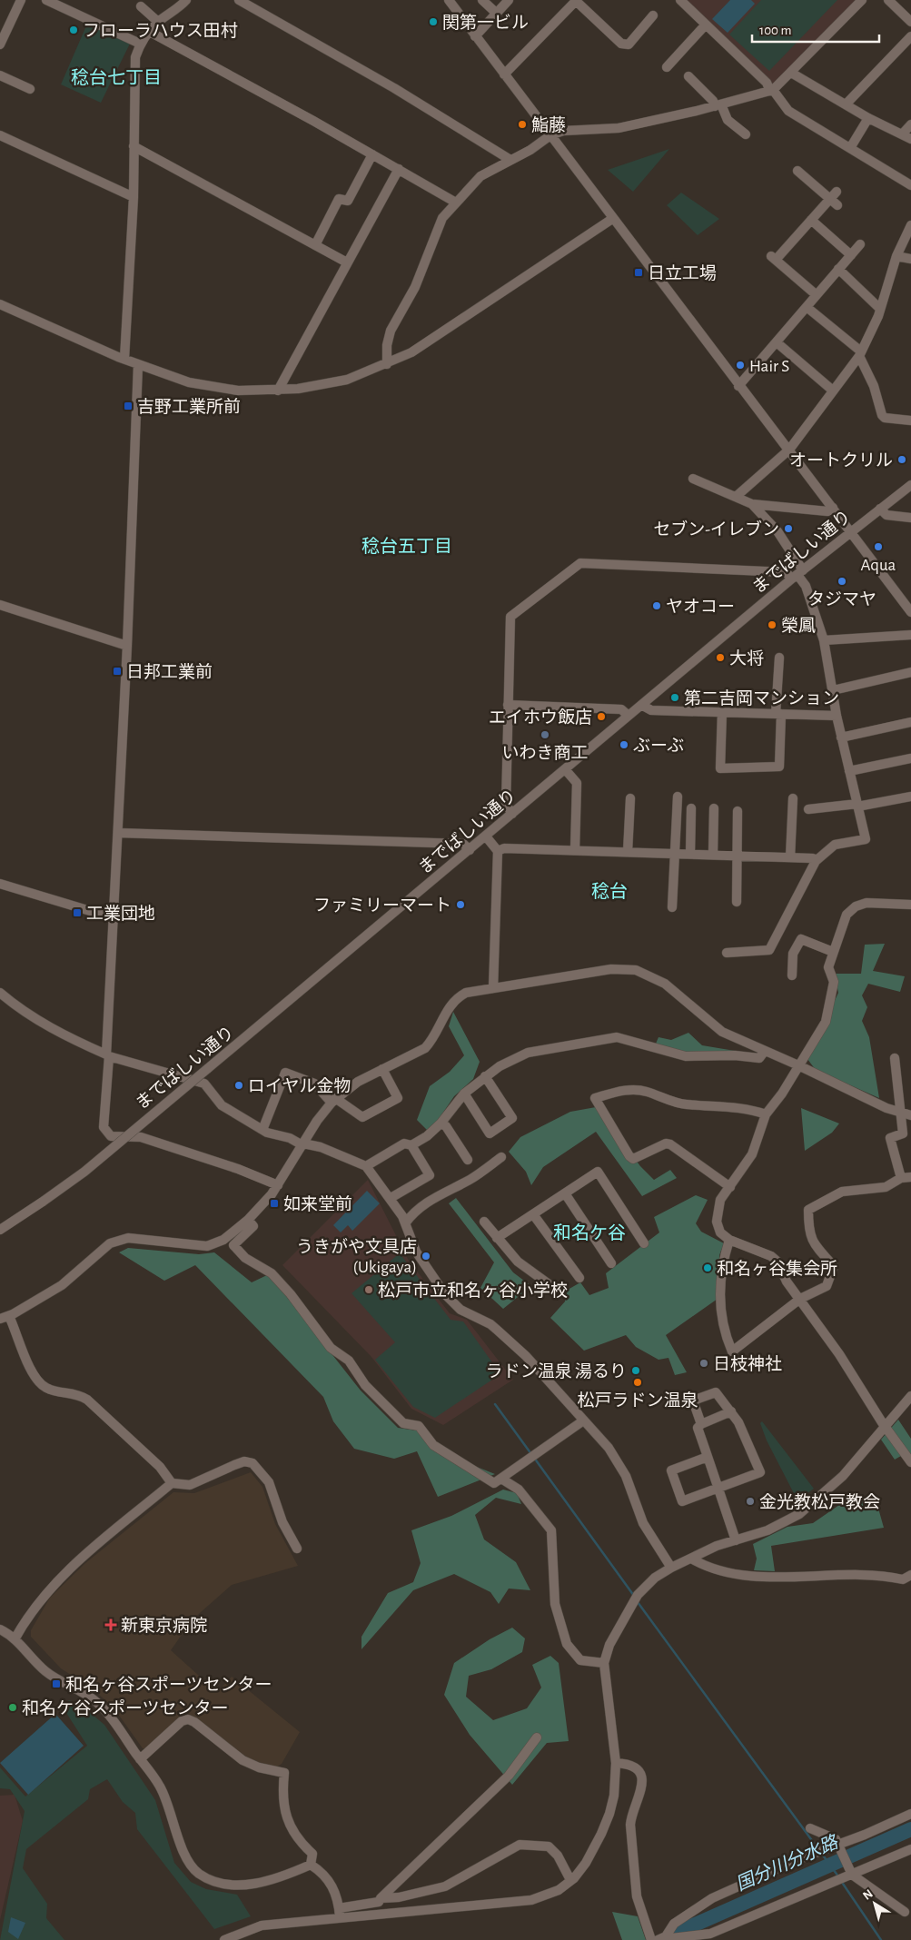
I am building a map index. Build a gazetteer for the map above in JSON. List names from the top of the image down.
{
  "streets": {
    "street": ["までばしい通り"]
  },
  "districts": [
    "稔台七丁目",
    "稔台五丁目",
    "稔台",
    "和名ケ谷"
  ],
  "water": ["国分川分水路"],
  "places": {
    "other": [
      "関第一ビル",
      "フローラハウス田村",
      "鮨藤",
      "Hair S",
      "オートクリル",
      "セブン-イレブン",
      "Aqua",
      "タジマヤ",
      "ヤオコー",
      "榮鳳",
      "大将",
      "第二吉岡マンション",
      "エイホウ飯店",
      "いわき商工",
      "ぶーぶ",
      "ファミリーマート",
      "ロイヤル金物",
      "うきがや文具店 (Ukigaya)",
      "和名ヶ谷集会所",
      "松戸市立和名ヶ谷小学校",
      "日枝神社",
      "ラドン温泉 湯るり",
      "松戸ラドン温泉",
      "金光教松戸教会",
      "和名ケ谷スポーツセンター"
    ],
    "transit": [
      "日立工場",
      "吉野工業所前",
      "日邦工業前",
      "工業団地",
      "如来堂前",
      "和名ヶ谷スポーツセンター"
    ],
    "health": ["新東京病院"]
  },
  "scale_bar": "100 m",
  "north": "top left"
}
